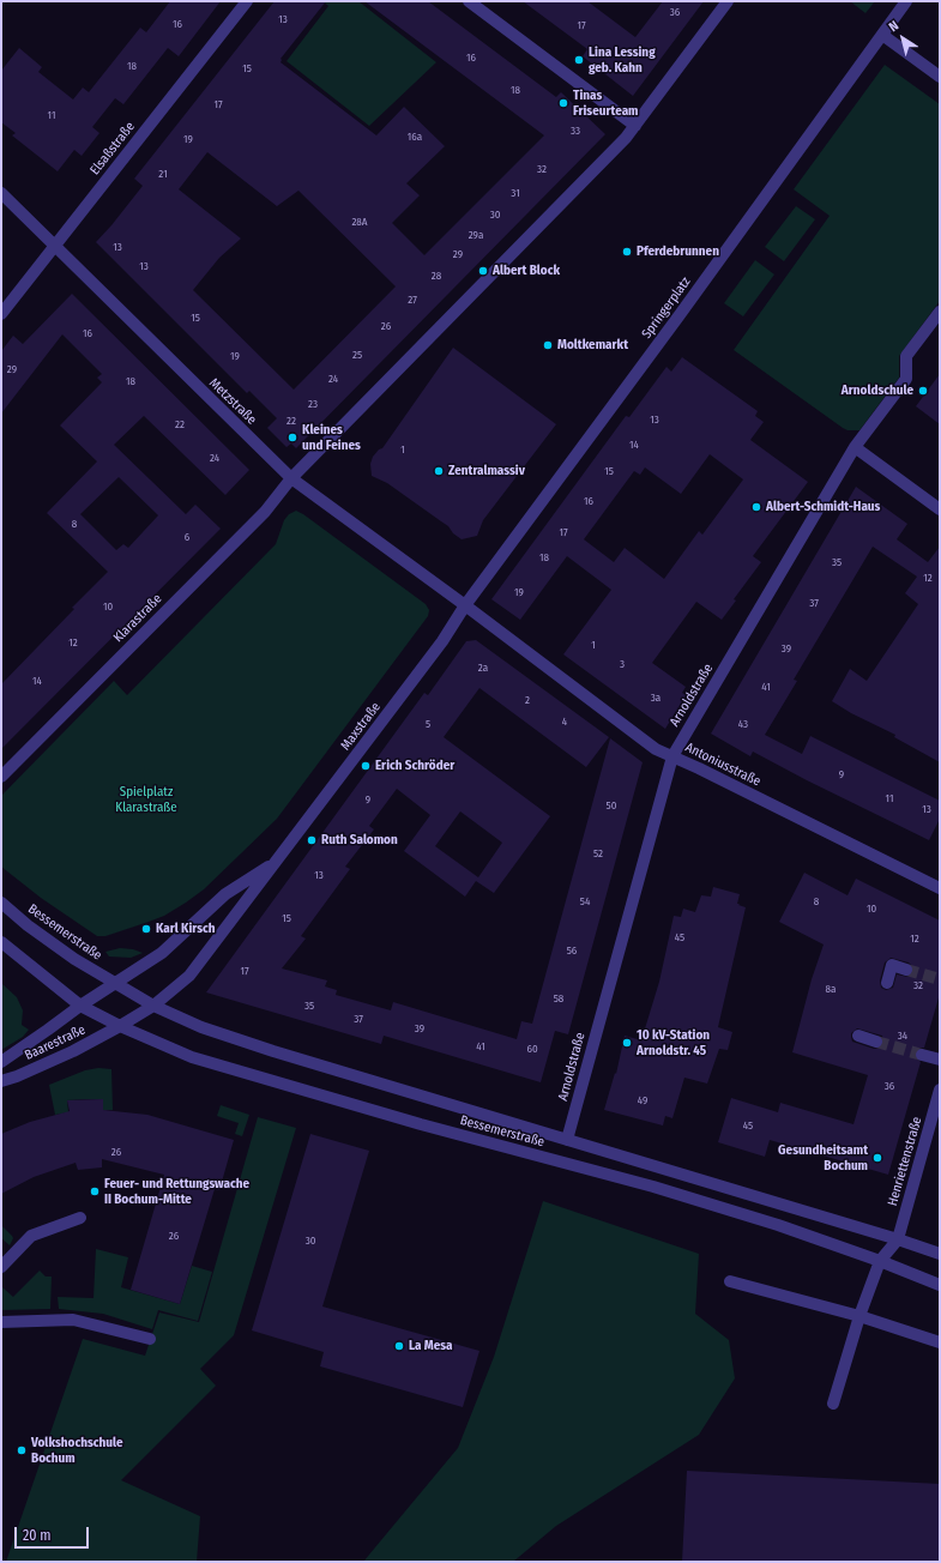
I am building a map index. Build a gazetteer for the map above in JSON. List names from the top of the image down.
{
  "streets": {
    "street": [
      "Elsaßstraße",
      "Springerplatz",
      "Metzstraße",
      "Klarastraße",
      "Arnoldstraße",
      "Maxstraße",
      "Antoniusstraße",
      "Bessemerstraße",
      "Baarestraße",
      "Henriettenstraße"
    ]
  },
  "crossings": [
    ["Elsaßstraße", "Metzstraße"],
    ["Springerplatz", "Metzstraße"],
    ["Springerplatz", "Maxstraße"],
    ["Springerplatz", "Antoniusstraße"],
    ["Metzstraße", "Klarastraße"],
    ["Metzstraße", "Maxstraße"],
    ["Metzstraße", "Antoniusstraße"],
    ["Arnoldstraße", "Antoniusstraße"],
    ["Arnoldstraße", "Bessemerstraße"],
    ["Maxstraße", "Antoniusstraße"],
    ["Maxstraße", "Bessemerstraße"],
    ["Bessemerstraße", "Baarestraße"],
    ["Bessemerstraße", "Henriettenstraße"]
  ],
  "parks": ["Spielplatz Klarastraße"],
  "places": [
    "Lina Lessing geb. Kahn",
    "Tinas Friseurteam",
    "Pferdebrunnen",
    "Albert Block",
    "Moltkemarkt",
    "Arnoldschule",
    "Kleines und Feines",
    "Zentralmassiv",
    "Albert-Schmidt-Haus",
    "Erich Schröder",
    "Ruth Salomon",
    "Karl Kirsch",
    "10 kV-Station Arnoldstr. 45",
    "Gesundheitsamt Bochum",
    "Feuer- und Rettungswache II Bochum-Mitte",
    "La Mesa",
    "Volkshochschule Bochum"
  ],
  "house_numbers": [
    "36",
    "13",
    "16",
    "17",
    "16",
    "18",
    "15",
    "18",
    "17",
    "11",
    "33",
    "16a",
    "19",
    "32",
    "21",
    "31",
    "30",
    "28A",
    "29a",
    "13",
    "29",
    "13",
    "28",
    "27",
    "15",
    "26",
    "16",
    "25",
    "19",
    "29",
    "24",
    "18",
    "23",
    "13",
    "22",
    "22",
    "14",
    "1",
    "24",
    "15",
    "16",
    "8",
    "17",
    "6",
    "18",
    "35",
    "12",
    "19",
    "37",
    "10",
    "12",
    "1",
    "39",
    "3",
    "2a",
    "14",
    "41",
    "3a",
    "2",
    "4",
    "5",
    "43",
    "9",
    "11",
    "9",
    "50",
    "13",
    "52",
    "13",
    "54",
    "8",
    "10",
    "15",
    "45",
    "12",
    "56",
    "17",
    "32",
    "8a",
    "58",
    "35",
    "37",
    "39",
    "34",
    "41",
    "60",
    "36",
    "49",
    "45",
    "26",
    "26",
    "30"
  ],
  "scale_bar": "20 m",
  "north": "top left"
}
